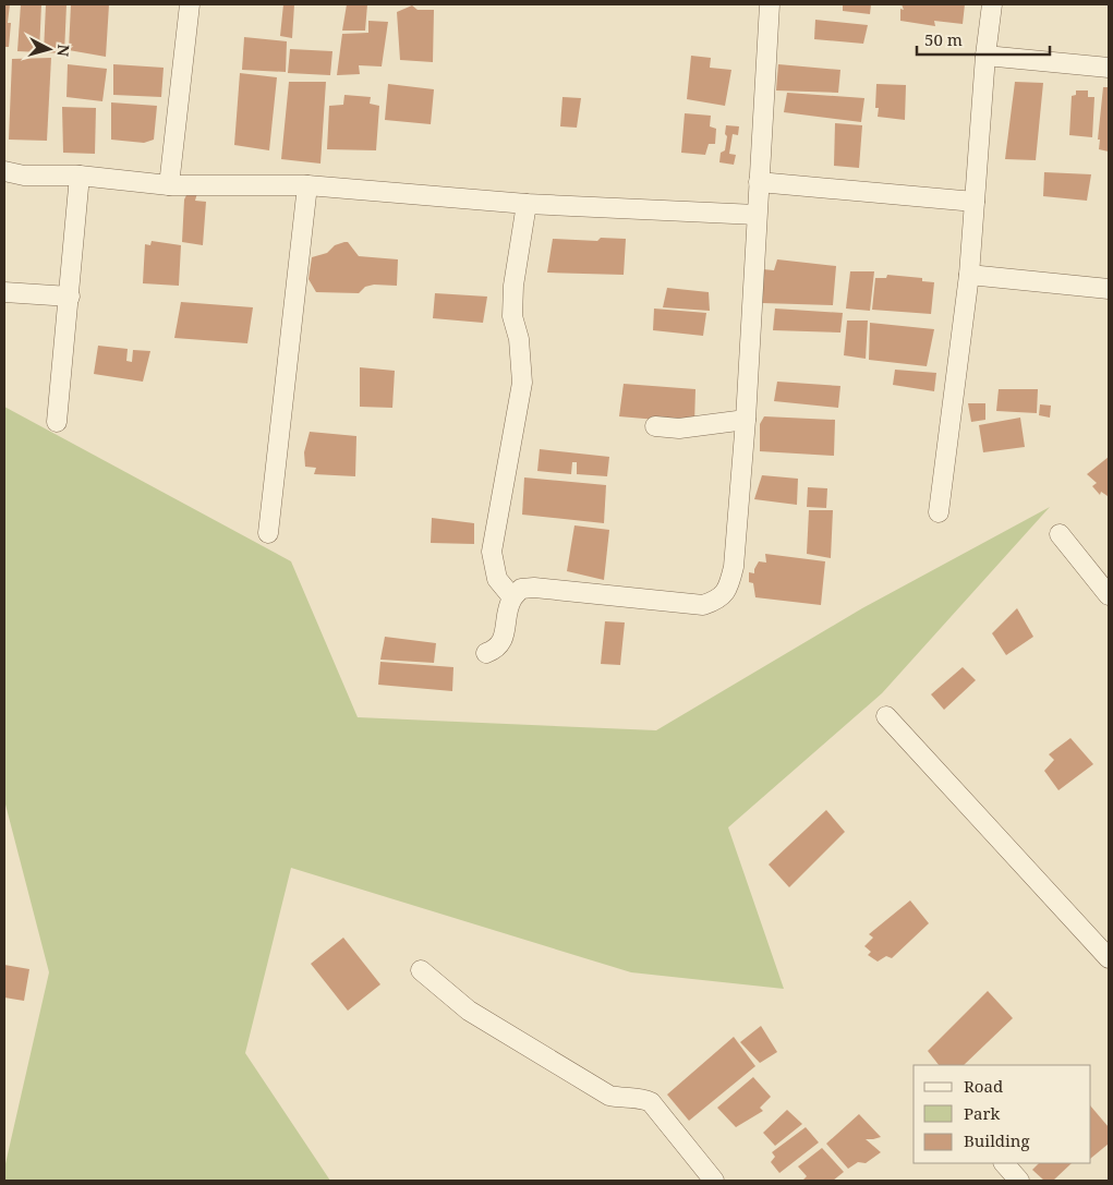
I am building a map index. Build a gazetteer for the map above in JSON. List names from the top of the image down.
{
  "legend": ["Road", "Park", "Building"],
  "scale_bar": "50 m",
  "north": "right"
}
